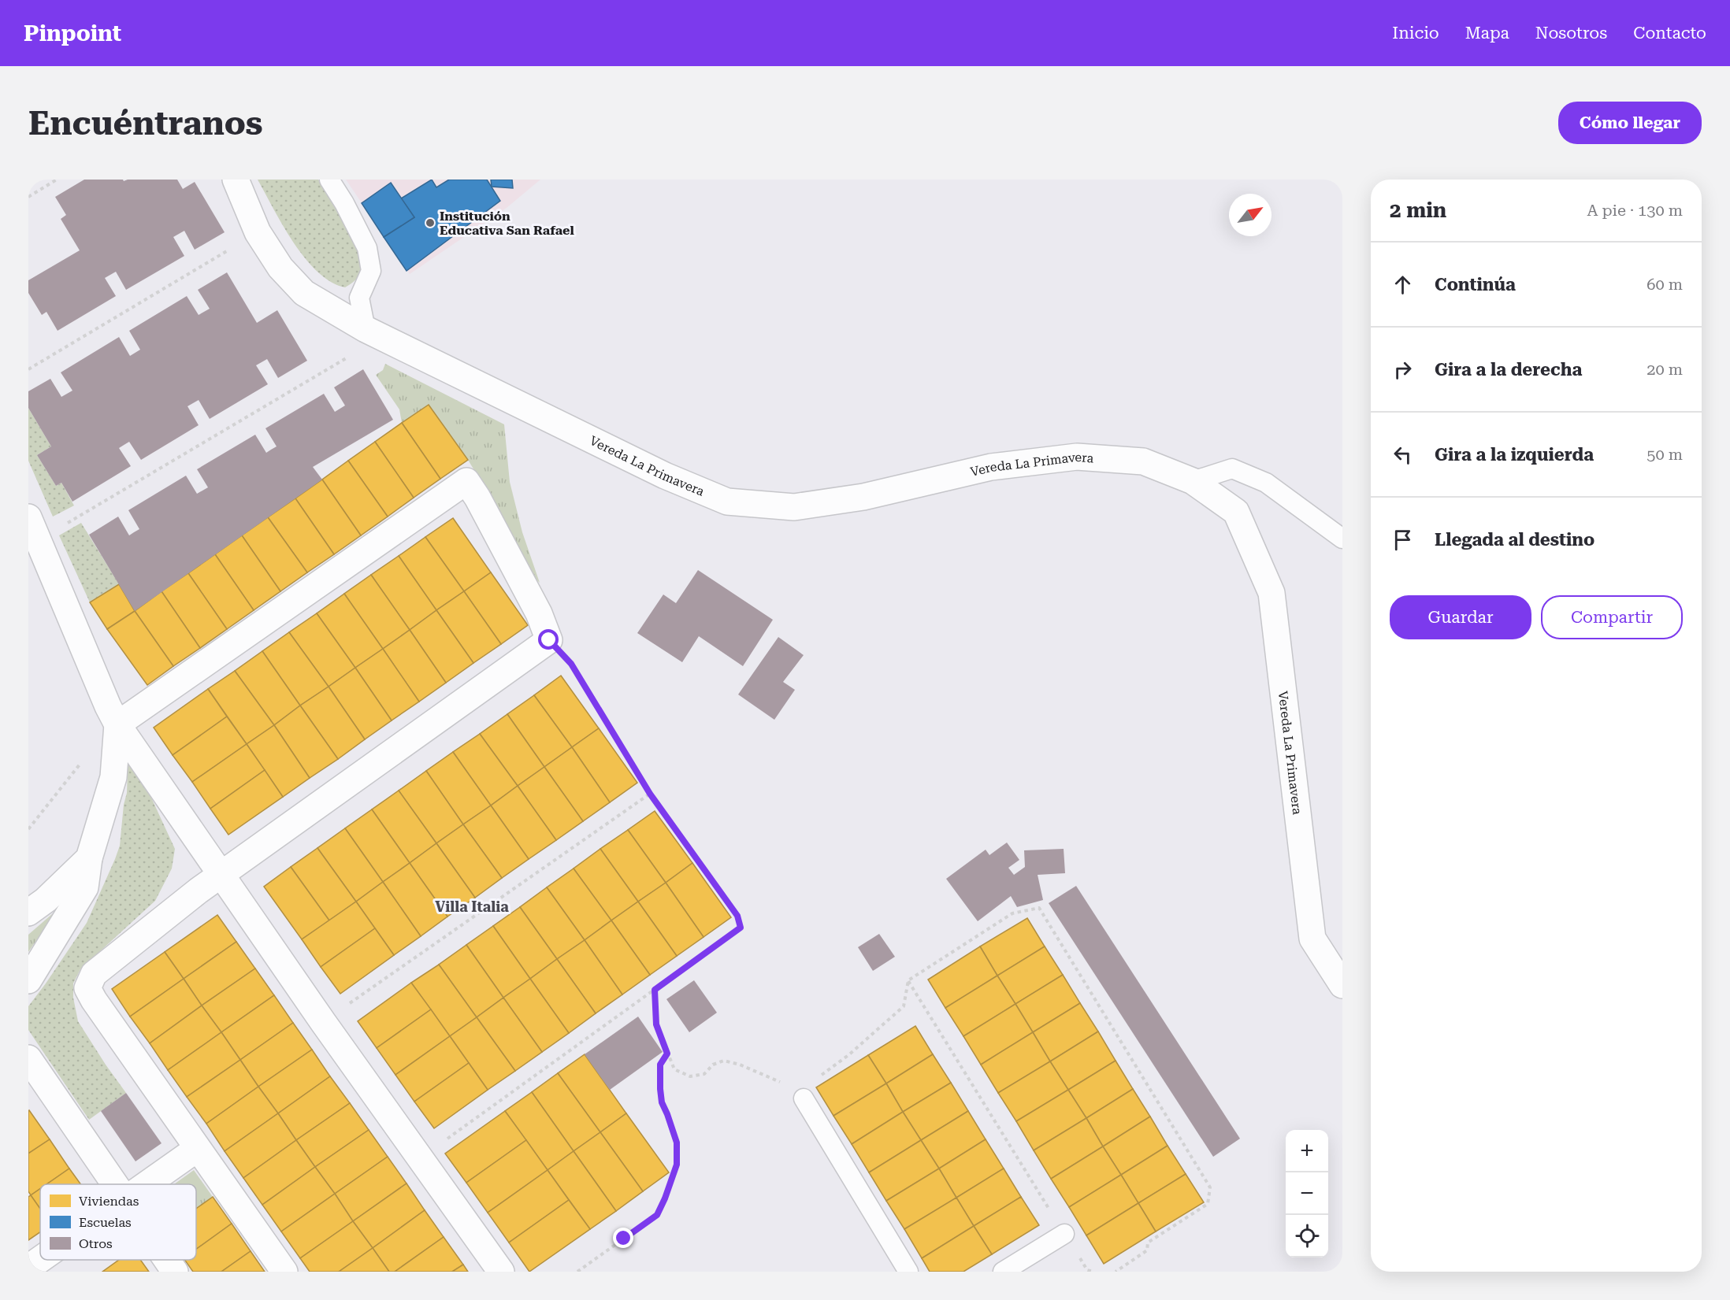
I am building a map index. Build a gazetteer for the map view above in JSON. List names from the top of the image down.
{
  "streets": {
    "street": ["Vereda La Primavera"]
  },
  "districts": ["Villa Italia"],
  "places": ["Institución Educativa San Rafael"],
  "legend": ["Viviendas", "Escuelas", "Otros"],
  "north": "top right",
  "page": {
    "header": "Pinpoint",
    "nav": [
      "Inicio",
      "Mapa",
      "Nosotros",
      "Contacto"
    ],
    "buttons": [
      "Cómo llegar",
      ["Guardar", "Compartir"]
    ],
    "title": "Encuéntranos",
    "heading": ["2 min", "A pie · 130 m"],
    "list": [
      ["Continúa", "60 m"],
      ["Gira a la derecha", "20 m"],
      ["Gira a la izquierda", "50 m"],
      "Llegada al destino"
    ],
    "map_buttons": ["+", "−"]
  }
}
